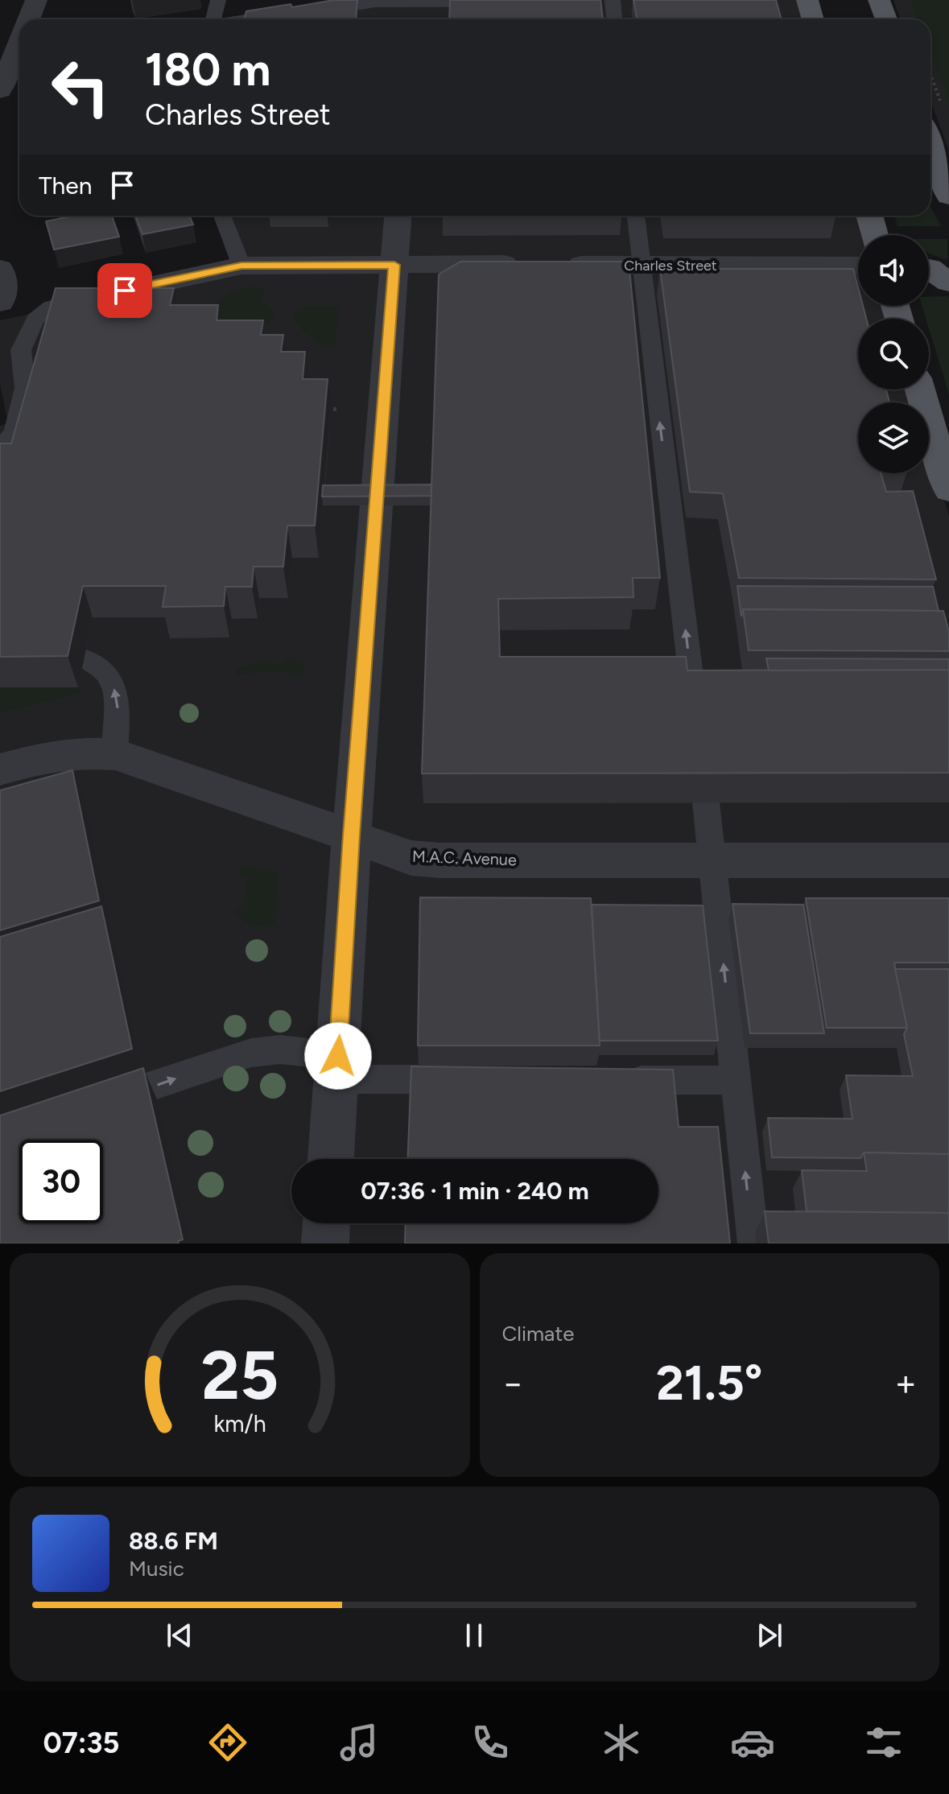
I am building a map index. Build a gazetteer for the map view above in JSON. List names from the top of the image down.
{
  "streets": {
    "street": ["Charles Street", "M.A.C. Avenue"]
  },
  "page": {
    "turn": ["180 m", "Charles Street"],
    "then": "Then",
    "limit": "30",
    "trip": "07:36 · 1 min · 240 m",
    "tile": "Climate",
    "heat": ["−", "21.5°", "+"],
    "song": ["88.6 FM", "Music"],
    "tabs": "07:35",
    "gauge": ["25", "km/h"]
  }
}
